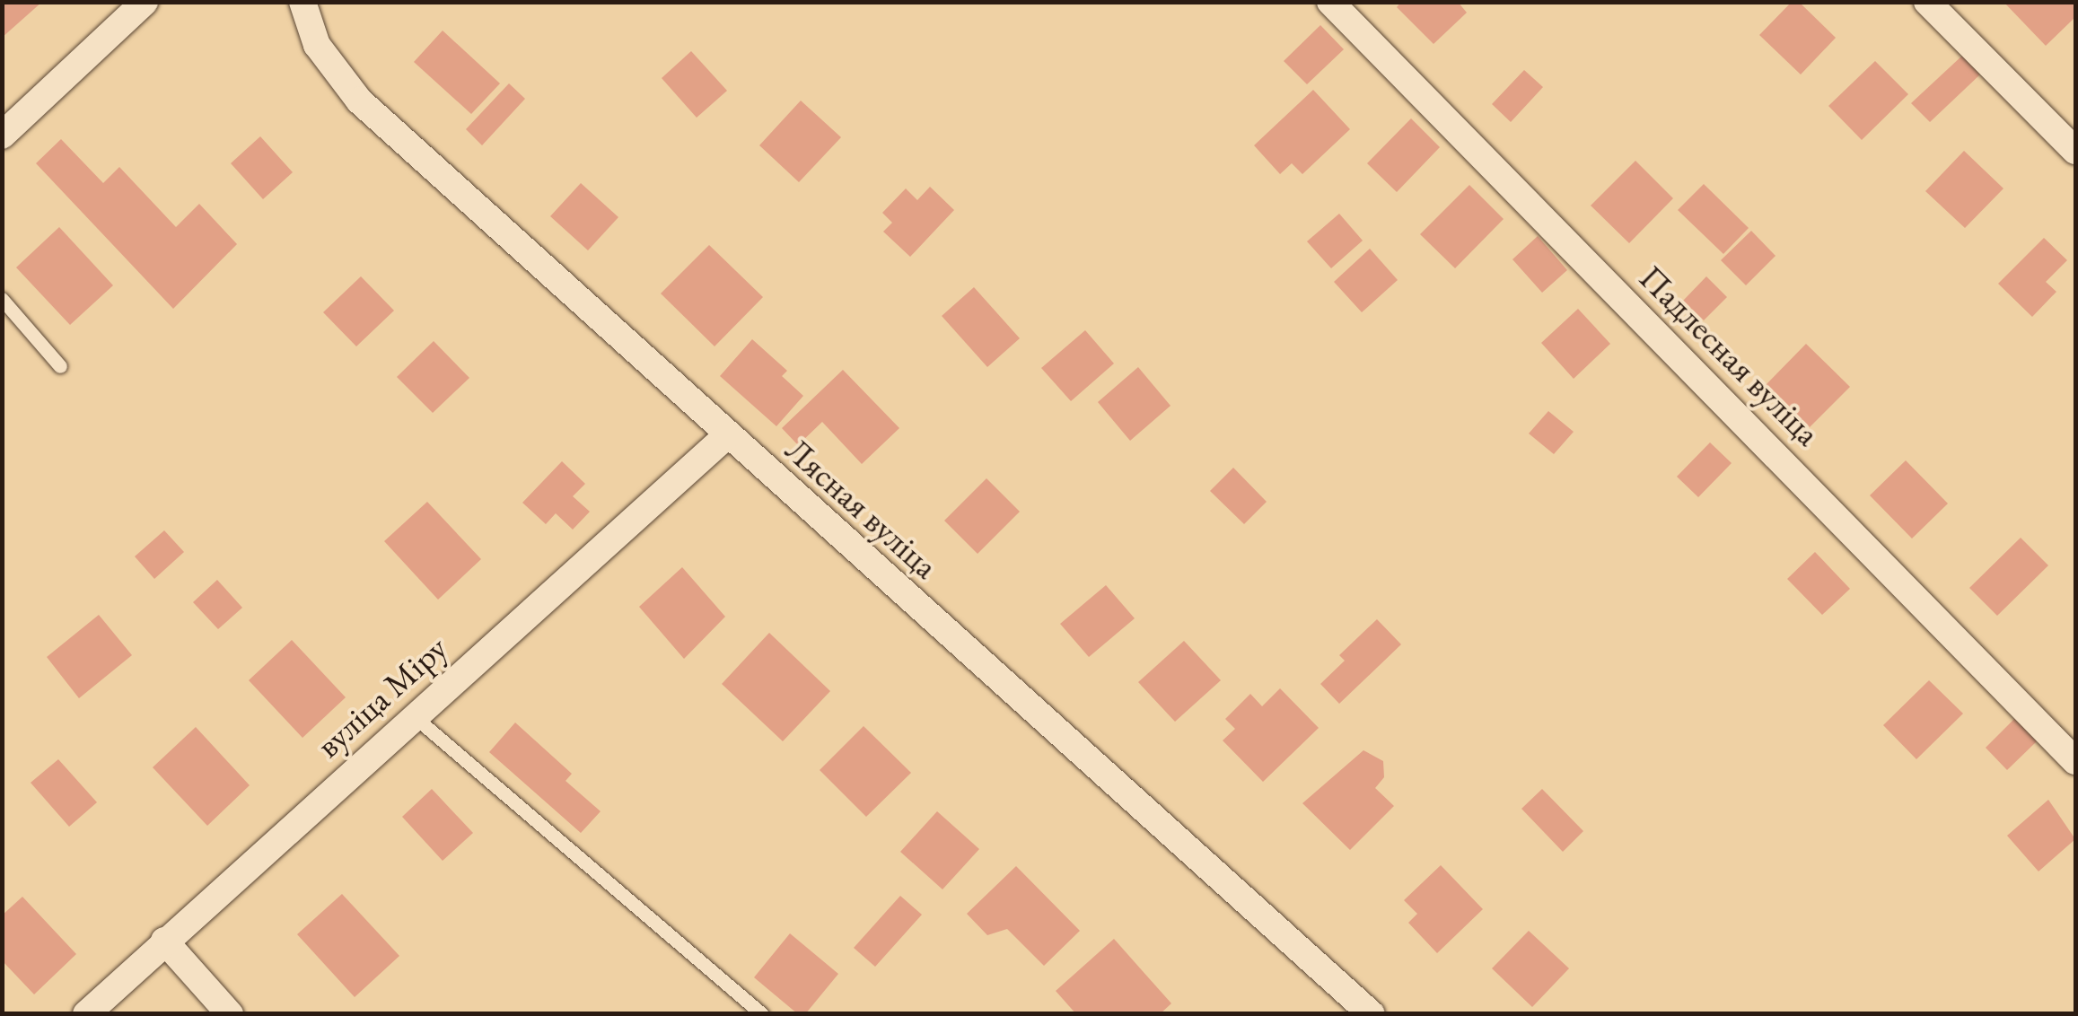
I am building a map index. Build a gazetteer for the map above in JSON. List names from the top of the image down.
{
  "streets": {
    "street": ["Падлесная вуліца", "Лясная вуліца", "вуліца Міру"]
  },
  "crossings": [
    ["Лясная вуліца", "вуліца Міру"]
  ]
}
